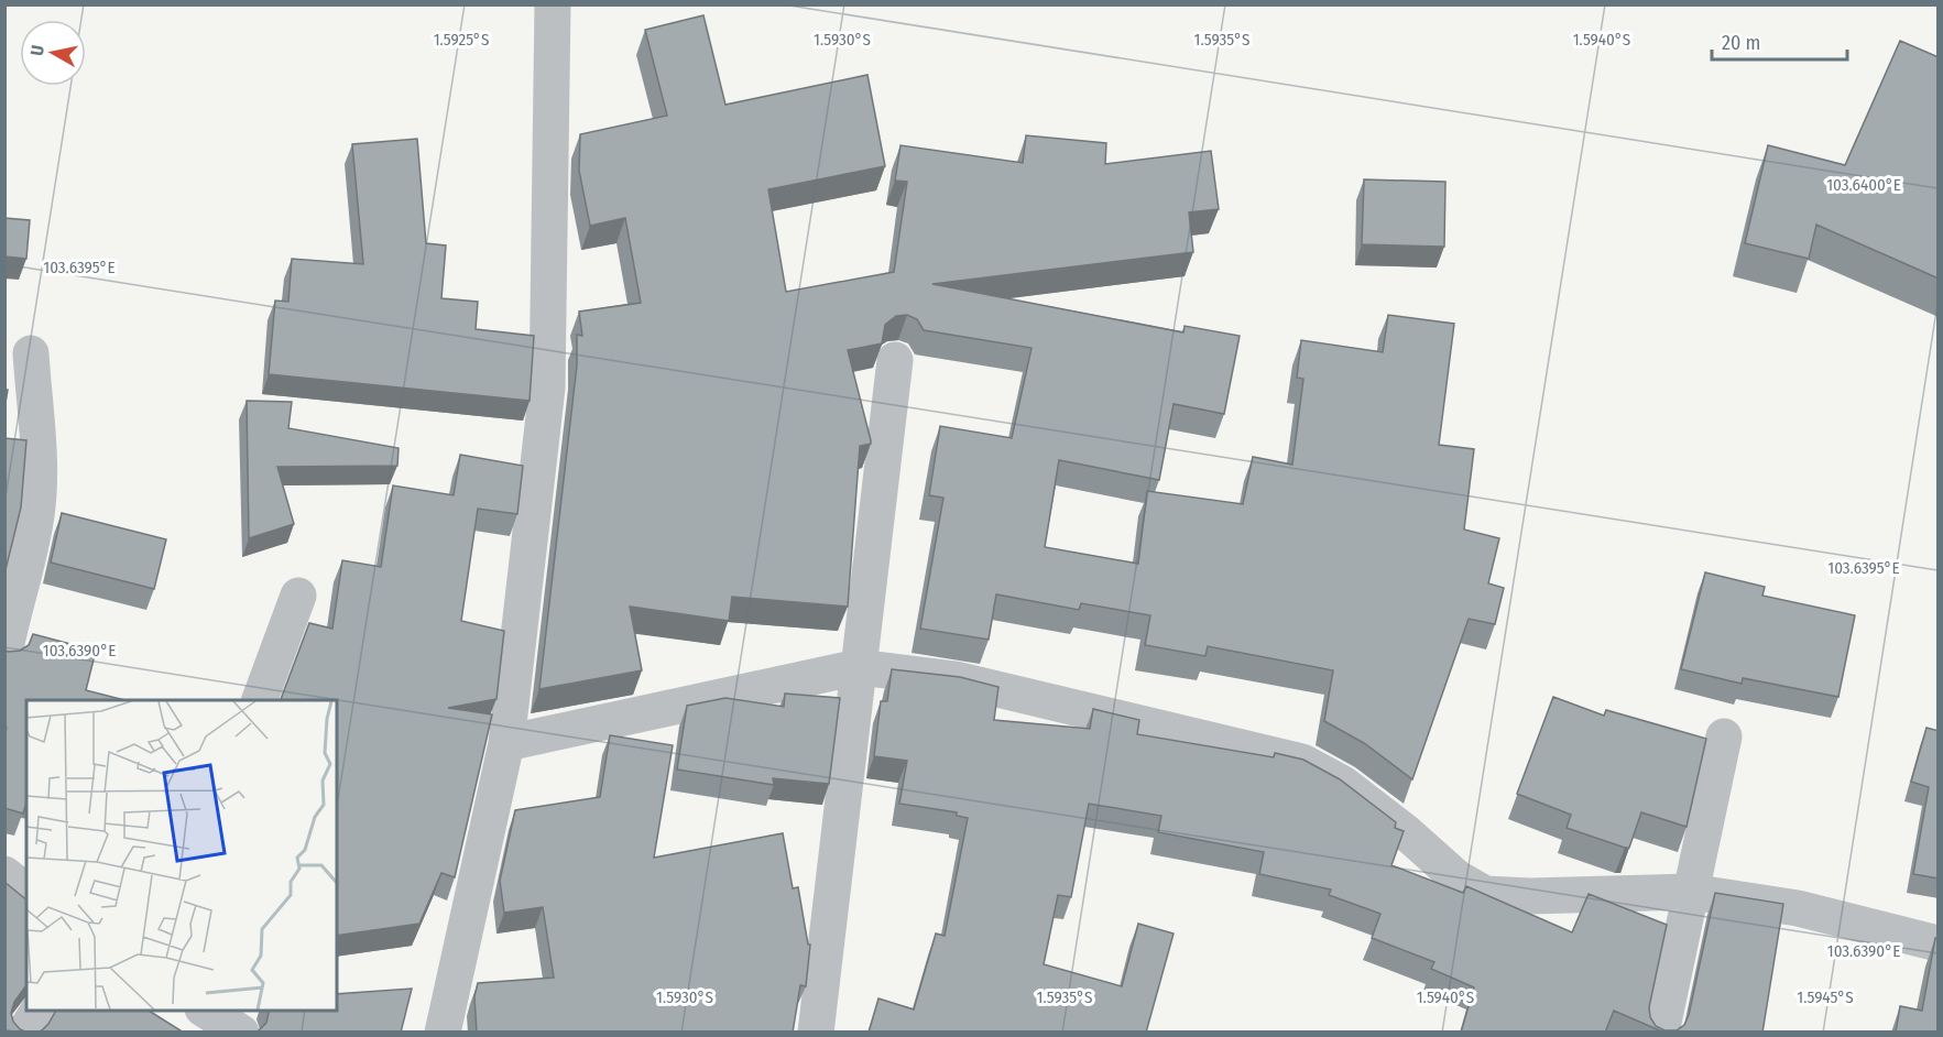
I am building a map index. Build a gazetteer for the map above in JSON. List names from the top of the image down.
{
  "scale_bar": "20 m",
  "north": "left",
  "coordinates": [
    "1.5925°S",
    "1.5930°S",
    "1.5935°S",
    "1.5940°S",
    "103.6400°E",
    "103.6395°E",
    "103.6390°E",
    "1.5945°S"
  ]
}
